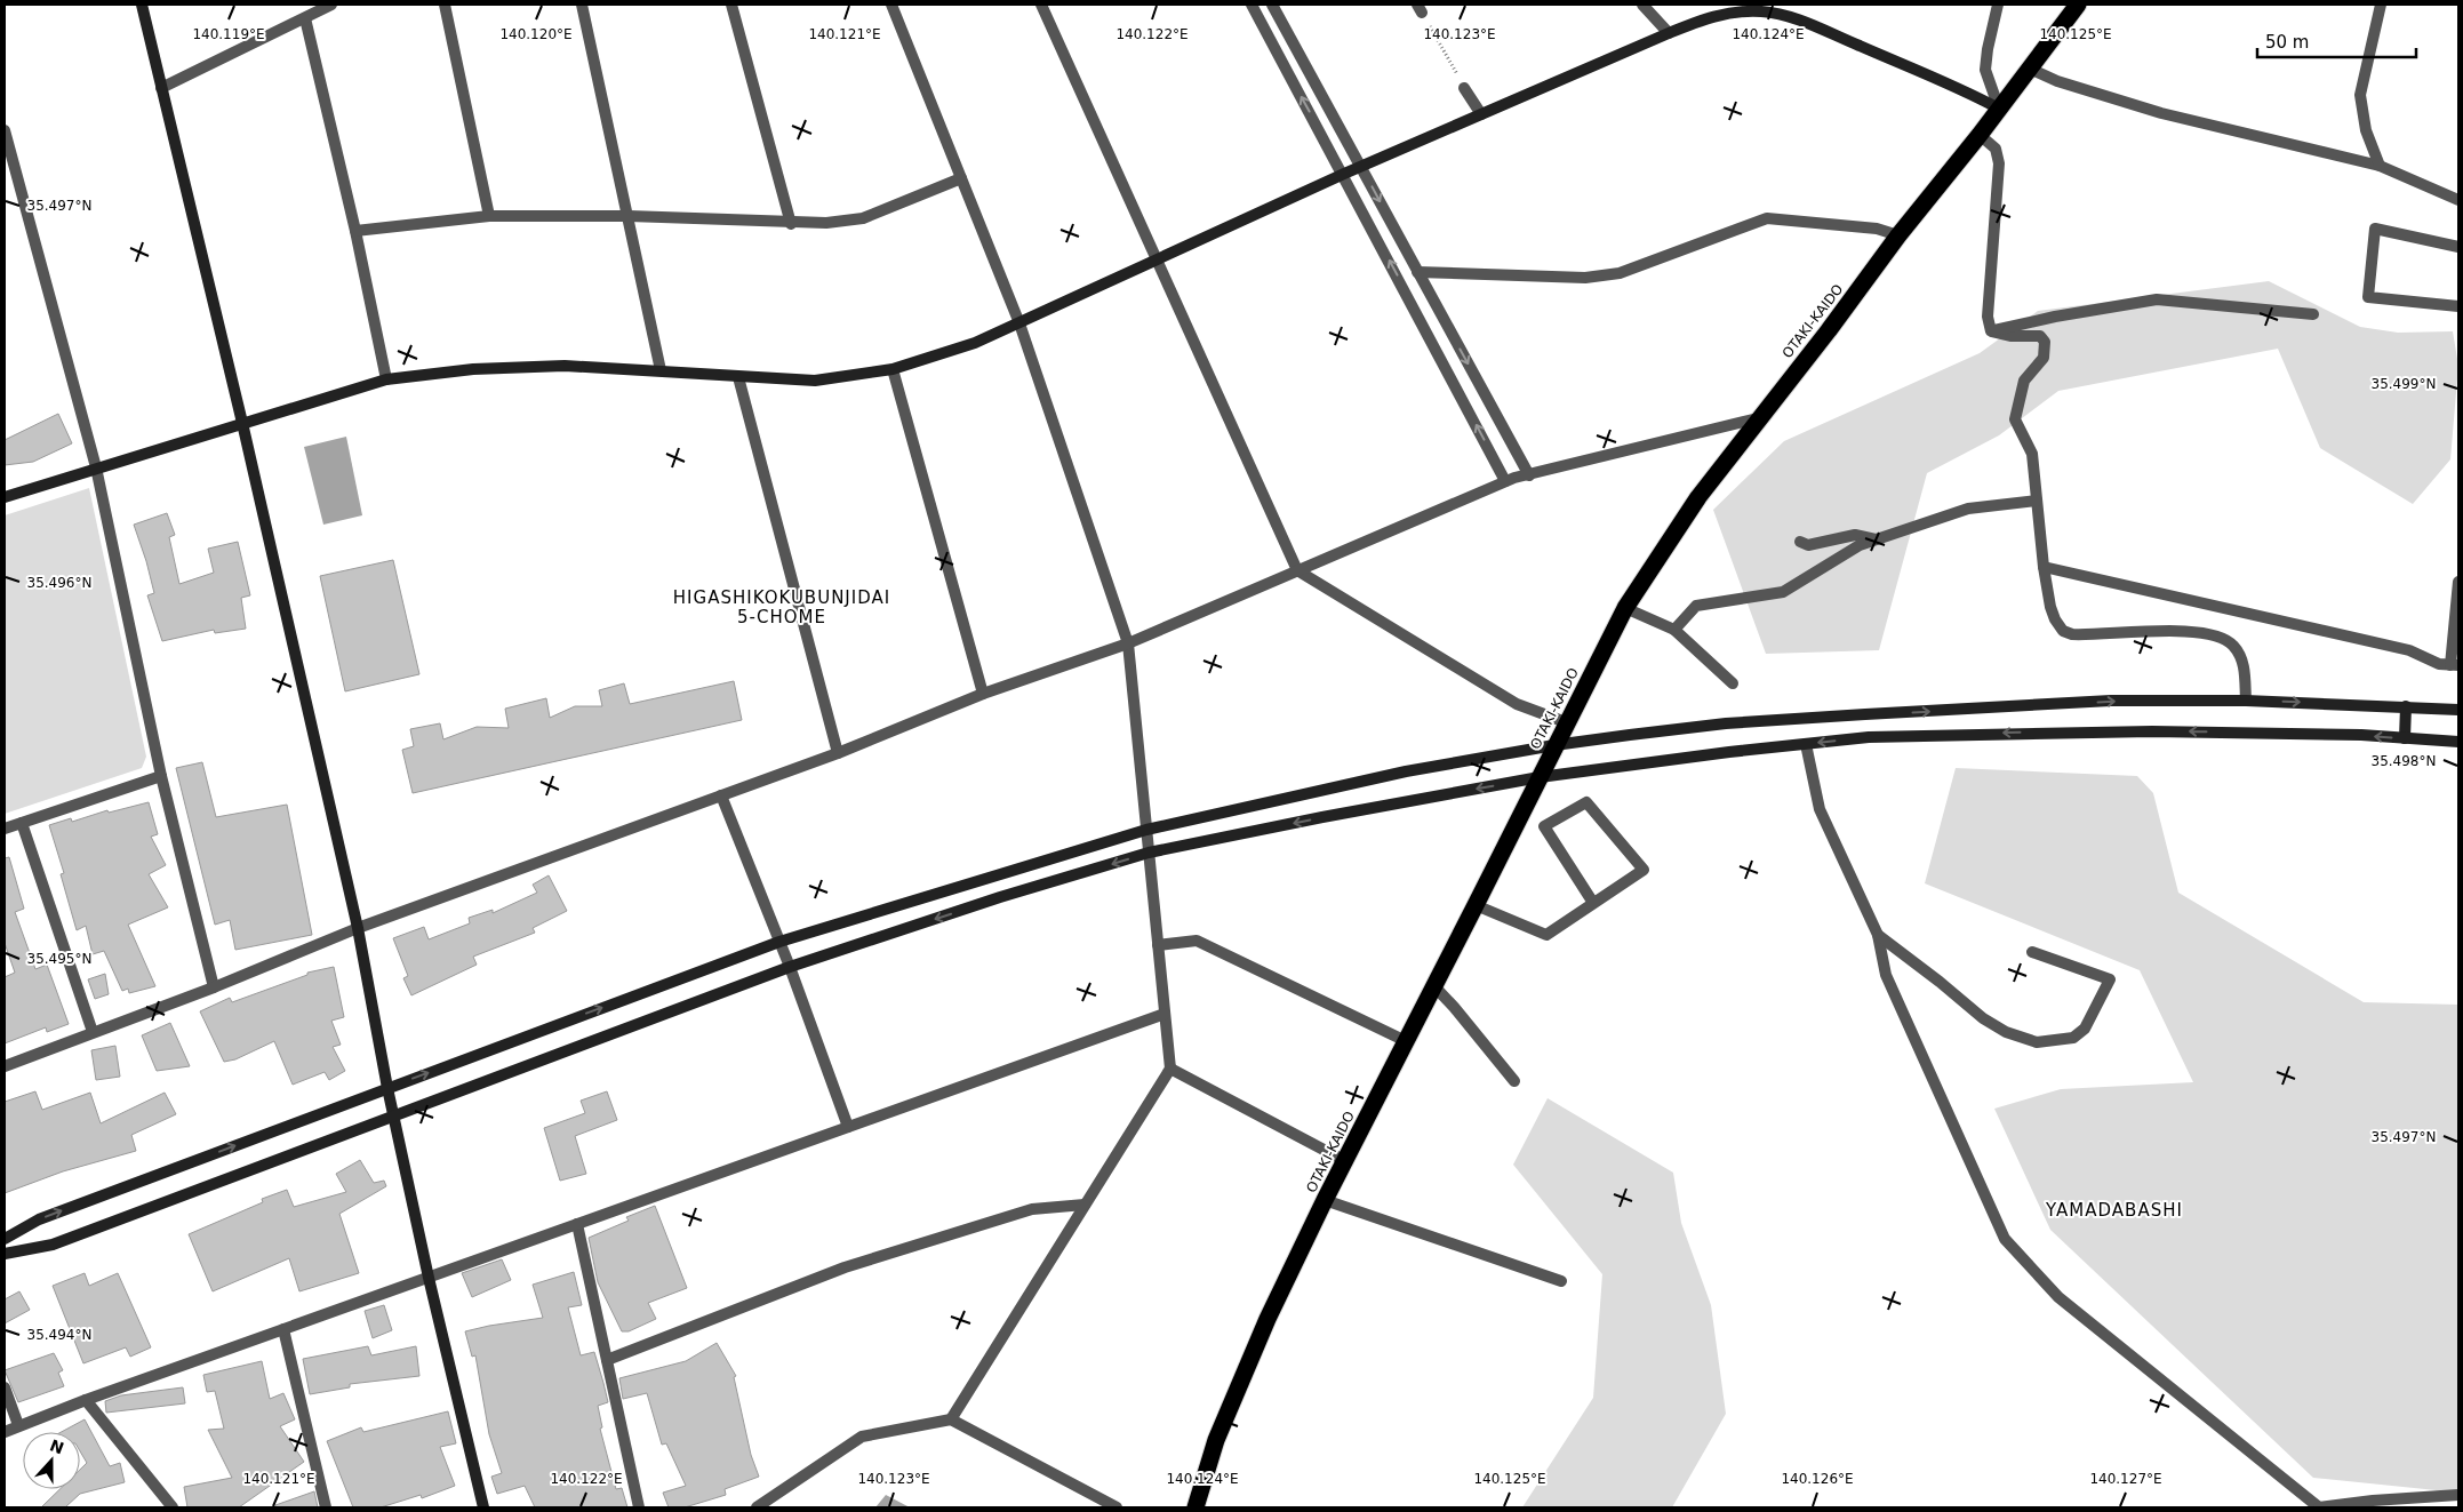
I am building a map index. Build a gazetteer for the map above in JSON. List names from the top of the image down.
{
  "streets": {
    "highway": ["OTAKI-KAIDO"]
  },
  "districts": ["HIGASHIKOKUBUNJIDAI 5-CHOME", "YAMADABASHI"],
  "scale_bar": "50 m",
  "north": "top",
  "coordinates": [
    "140.120°E",
    "140.119°E",
    "140.121°E",
    "140.122°E",
    "140.123°E",
    "140.124°E",
    "140.125°E",
    "35.497°N",
    "35.499°N",
    "35.496°N",
    "35.498°N",
    "35.495°N",
    "35.494°N",
    "140.126°E",
    "140.127°E"
  ]
}
